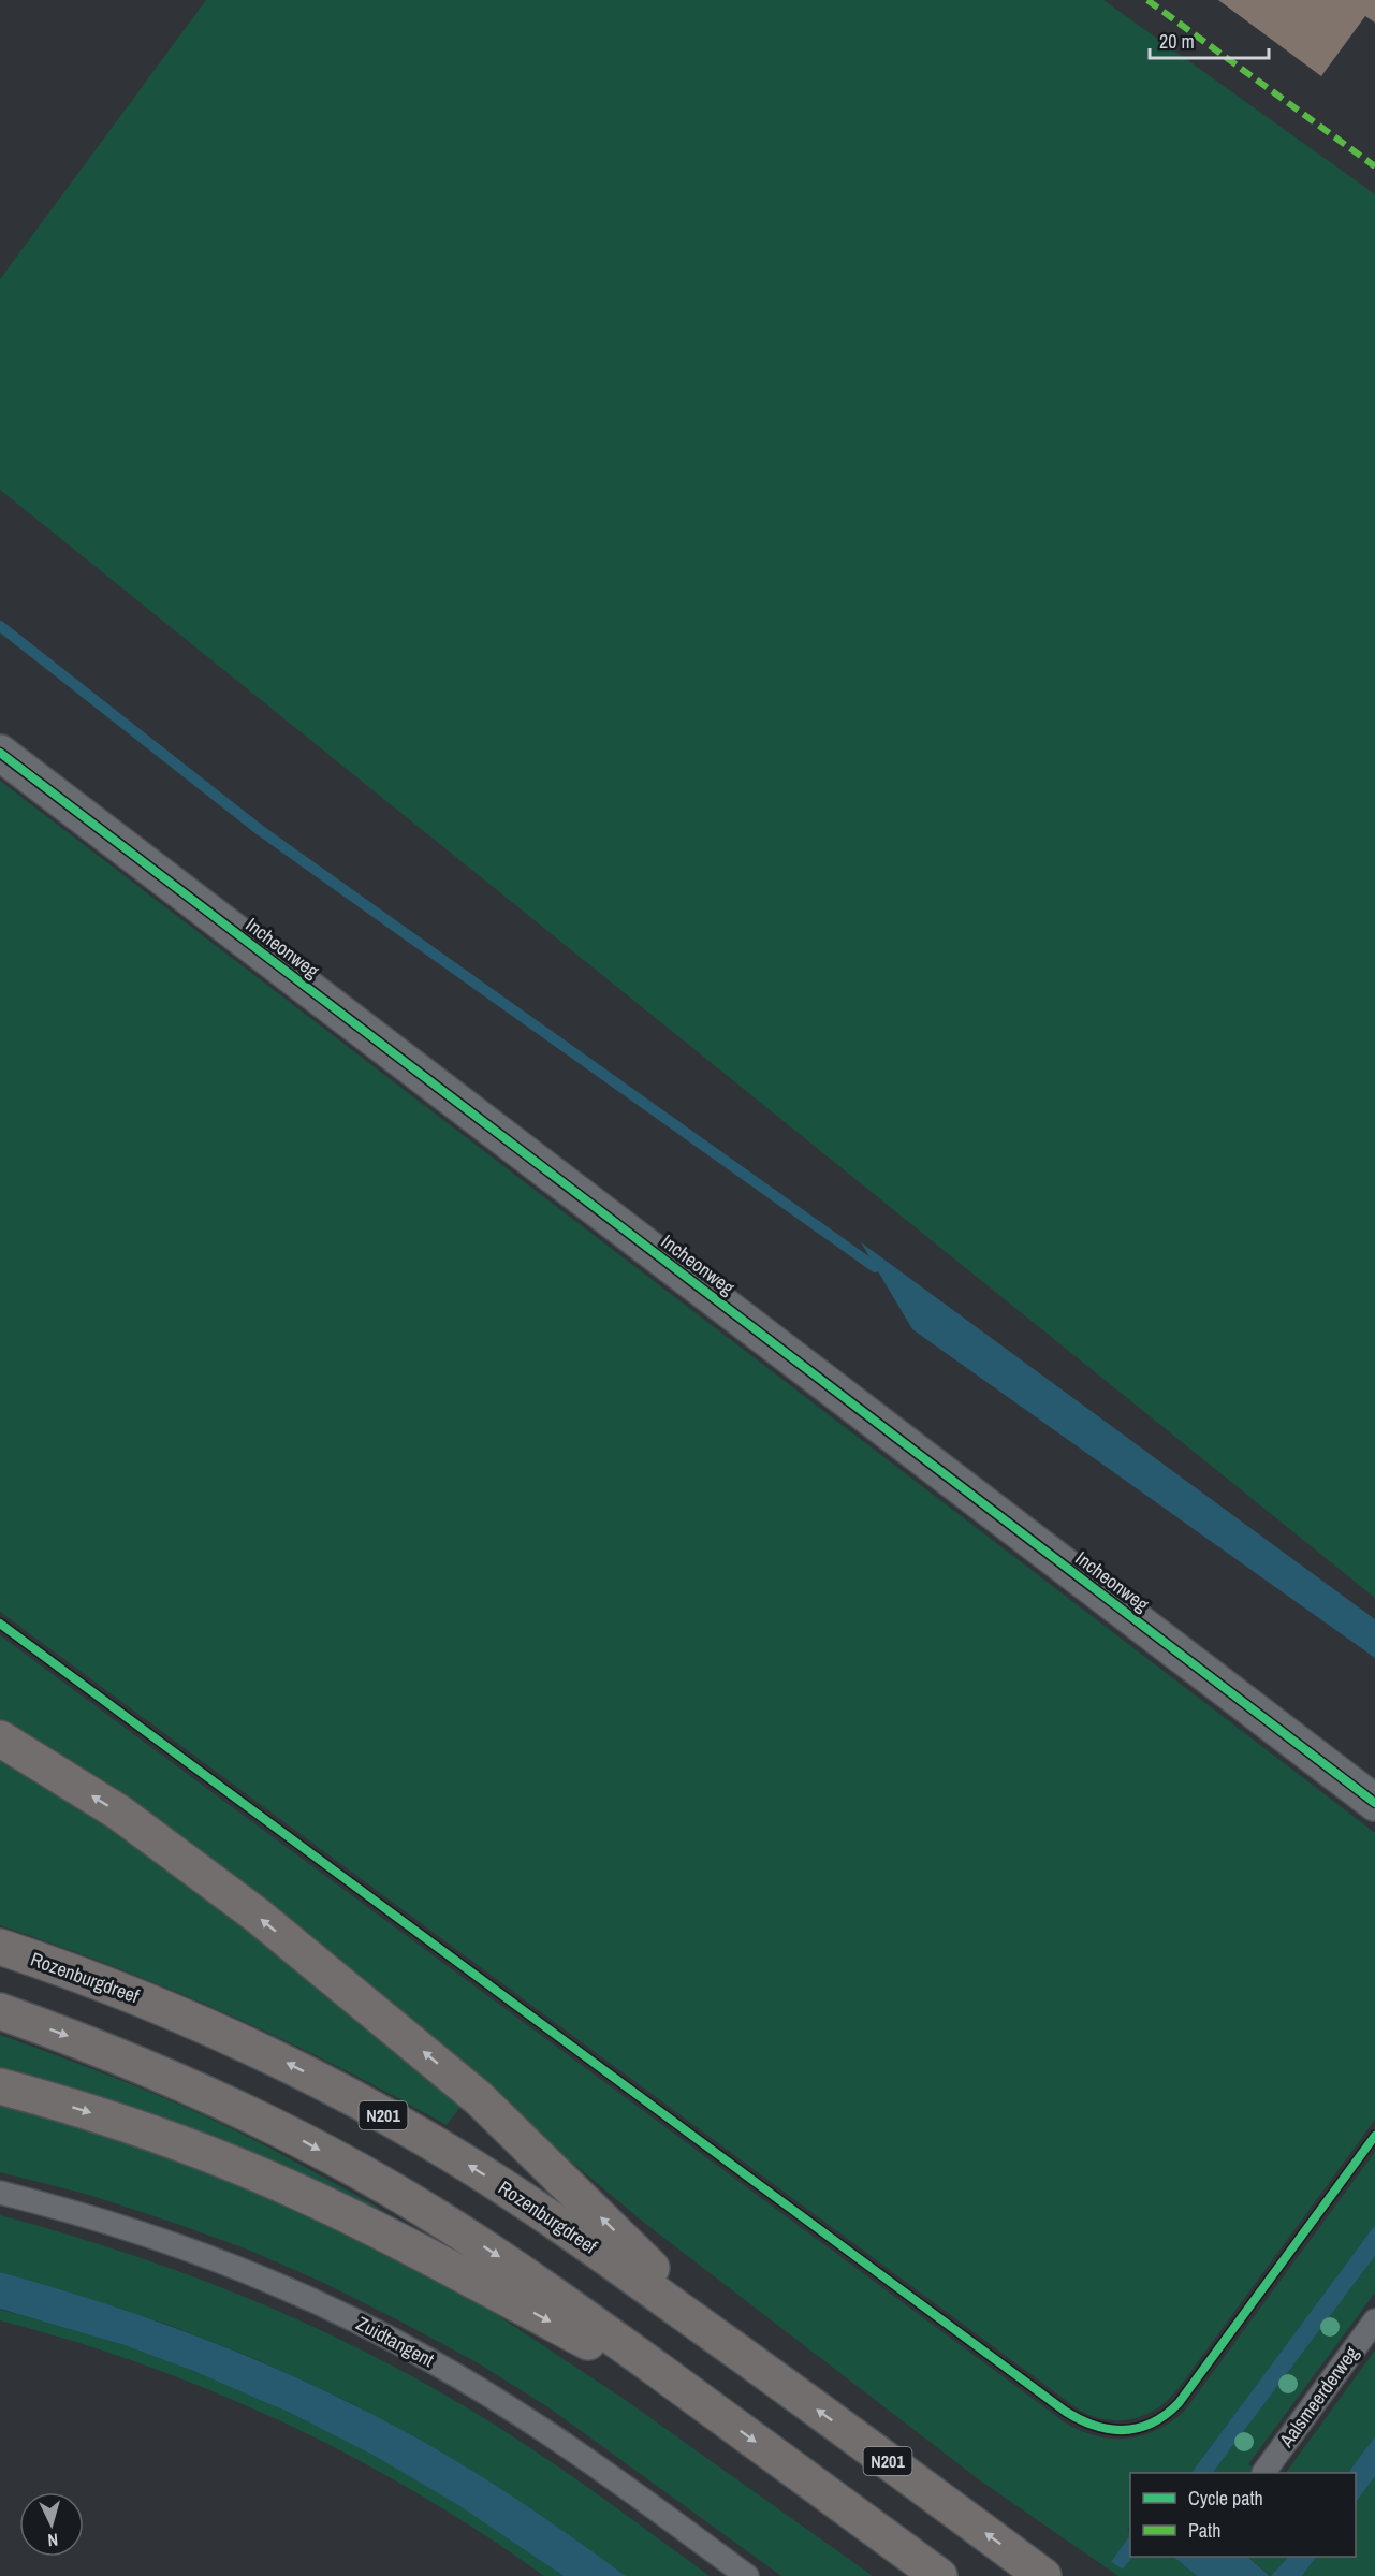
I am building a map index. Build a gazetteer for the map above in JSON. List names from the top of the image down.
{
  "streets": {
    "highway": ["Rozenburgdreef", "N201"],
    "street": ["Incheonweg"],
    "lane": ["Zuidtangent", "Aalsmeerderweg"]
  },
  "crossings": [
    ["Rozenburgdreef", "N201"]
  ],
  "legend": ["Cycle path", "Path"],
  "scale_bar": "20 m",
  "north": "bottom"
}
